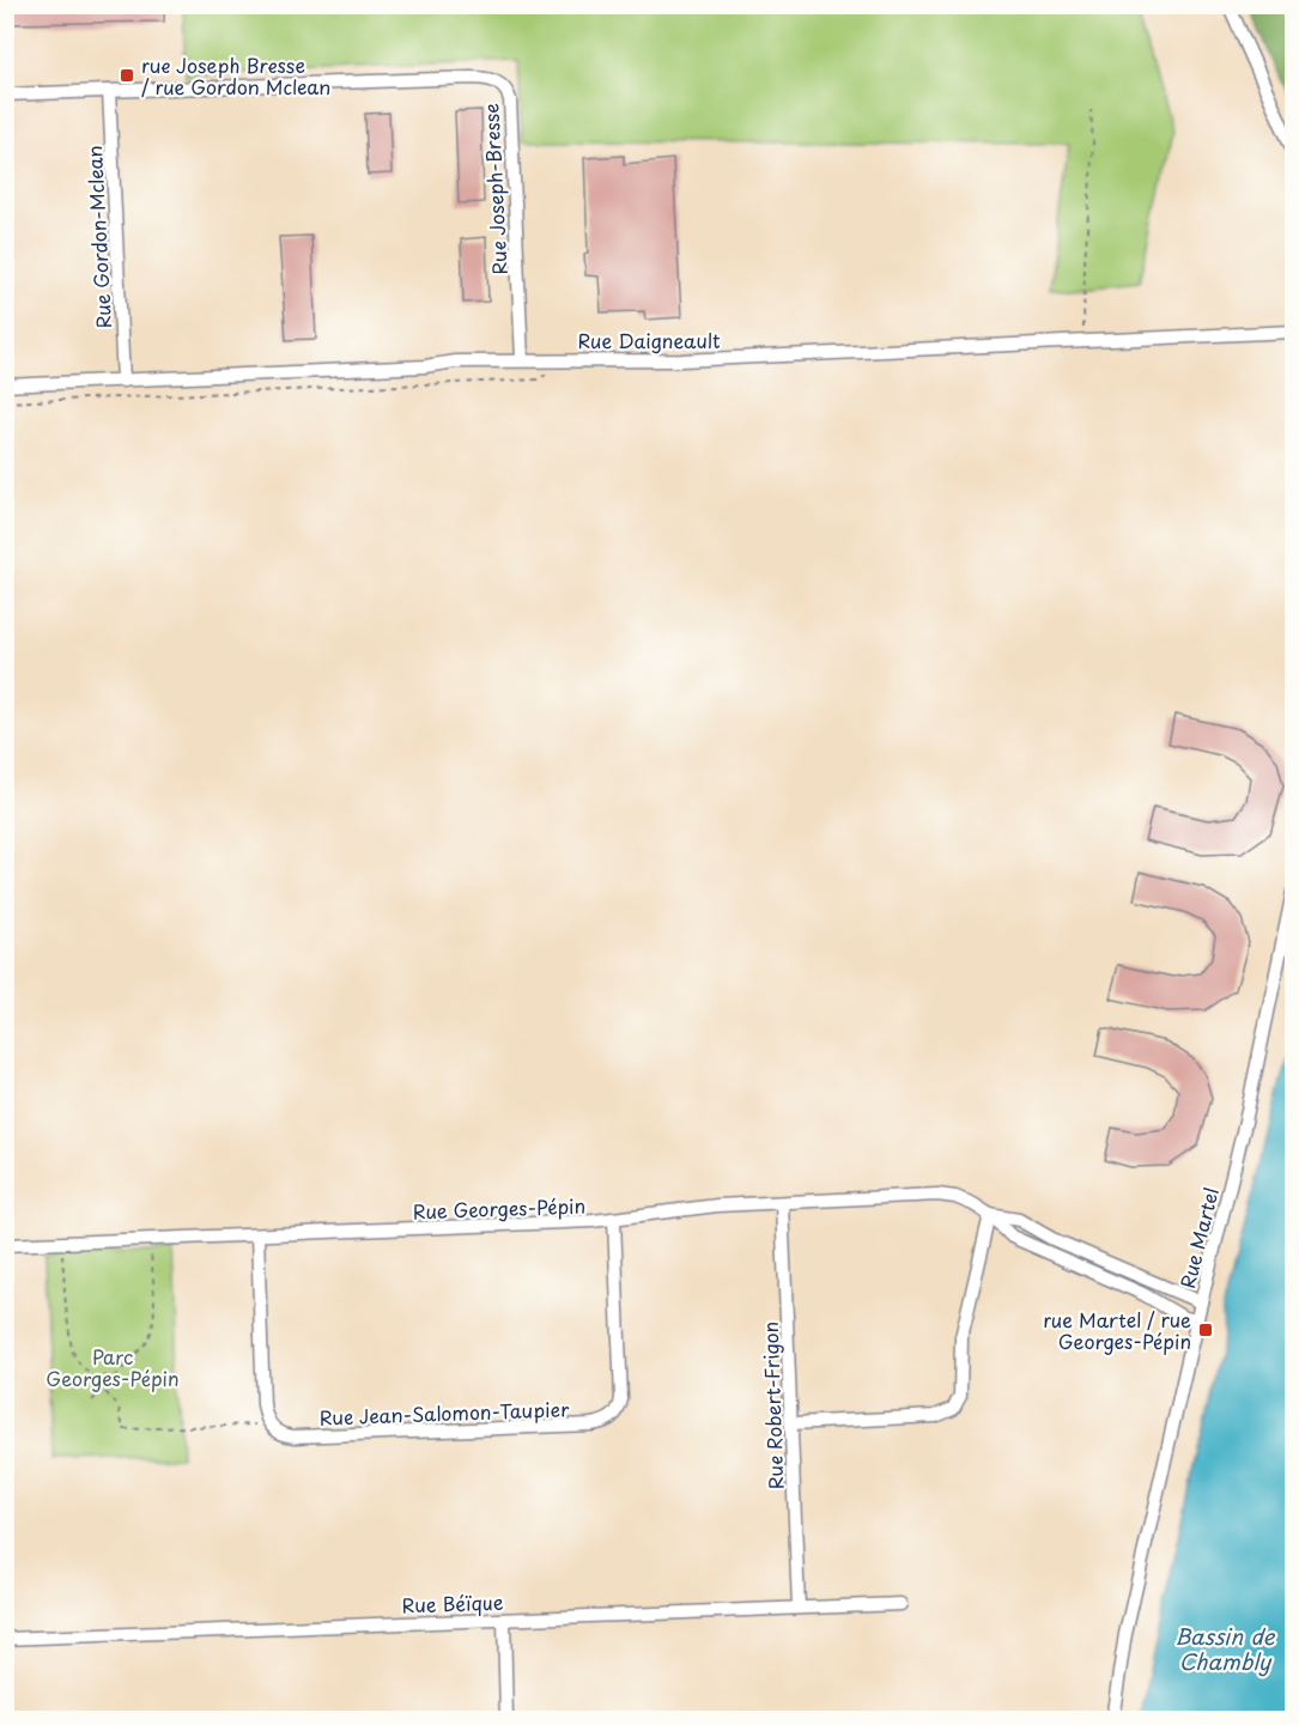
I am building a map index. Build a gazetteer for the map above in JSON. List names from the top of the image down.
{
  "streets": {
    "street": [
      "Rue Joseph-Bresse",
      "Rue Gordon-Mclean",
      "Rue Daigneault",
      "Rue Georges-Pépin",
      "Rue Martel",
      "Rue Robert-Frigon",
      "Rue Jean-Salomon-Taupier",
      "Rue Béïque"
    ]
  },
  "crossings": [
    ["Rue Joseph-Bresse", "Rue Gordon-Mclean"],
    ["Rue Joseph-Bresse", "Rue Daigneault"],
    ["Rue Gordon-Mclean", "Rue Daigneault"],
    ["Rue Georges-Pépin", "Rue Martel"],
    ["Rue Georges-Pépin", "Rue Robert-Frigon"],
    ["Rue Georges-Pépin", "Rue Jean-Salomon-Taupier"],
    ["Rue Robert-Frigon", "Rue Béïque"]
  ],
  "water": ["Bassin de Chambly"],
  "parks": ["Parc Georges-Pépin"],
  "places": {
    "transit": ["rue Joseph Bresse / rue Gordon Mclean", "rue Martel / rue Georges-Pépin"]
  }
}
